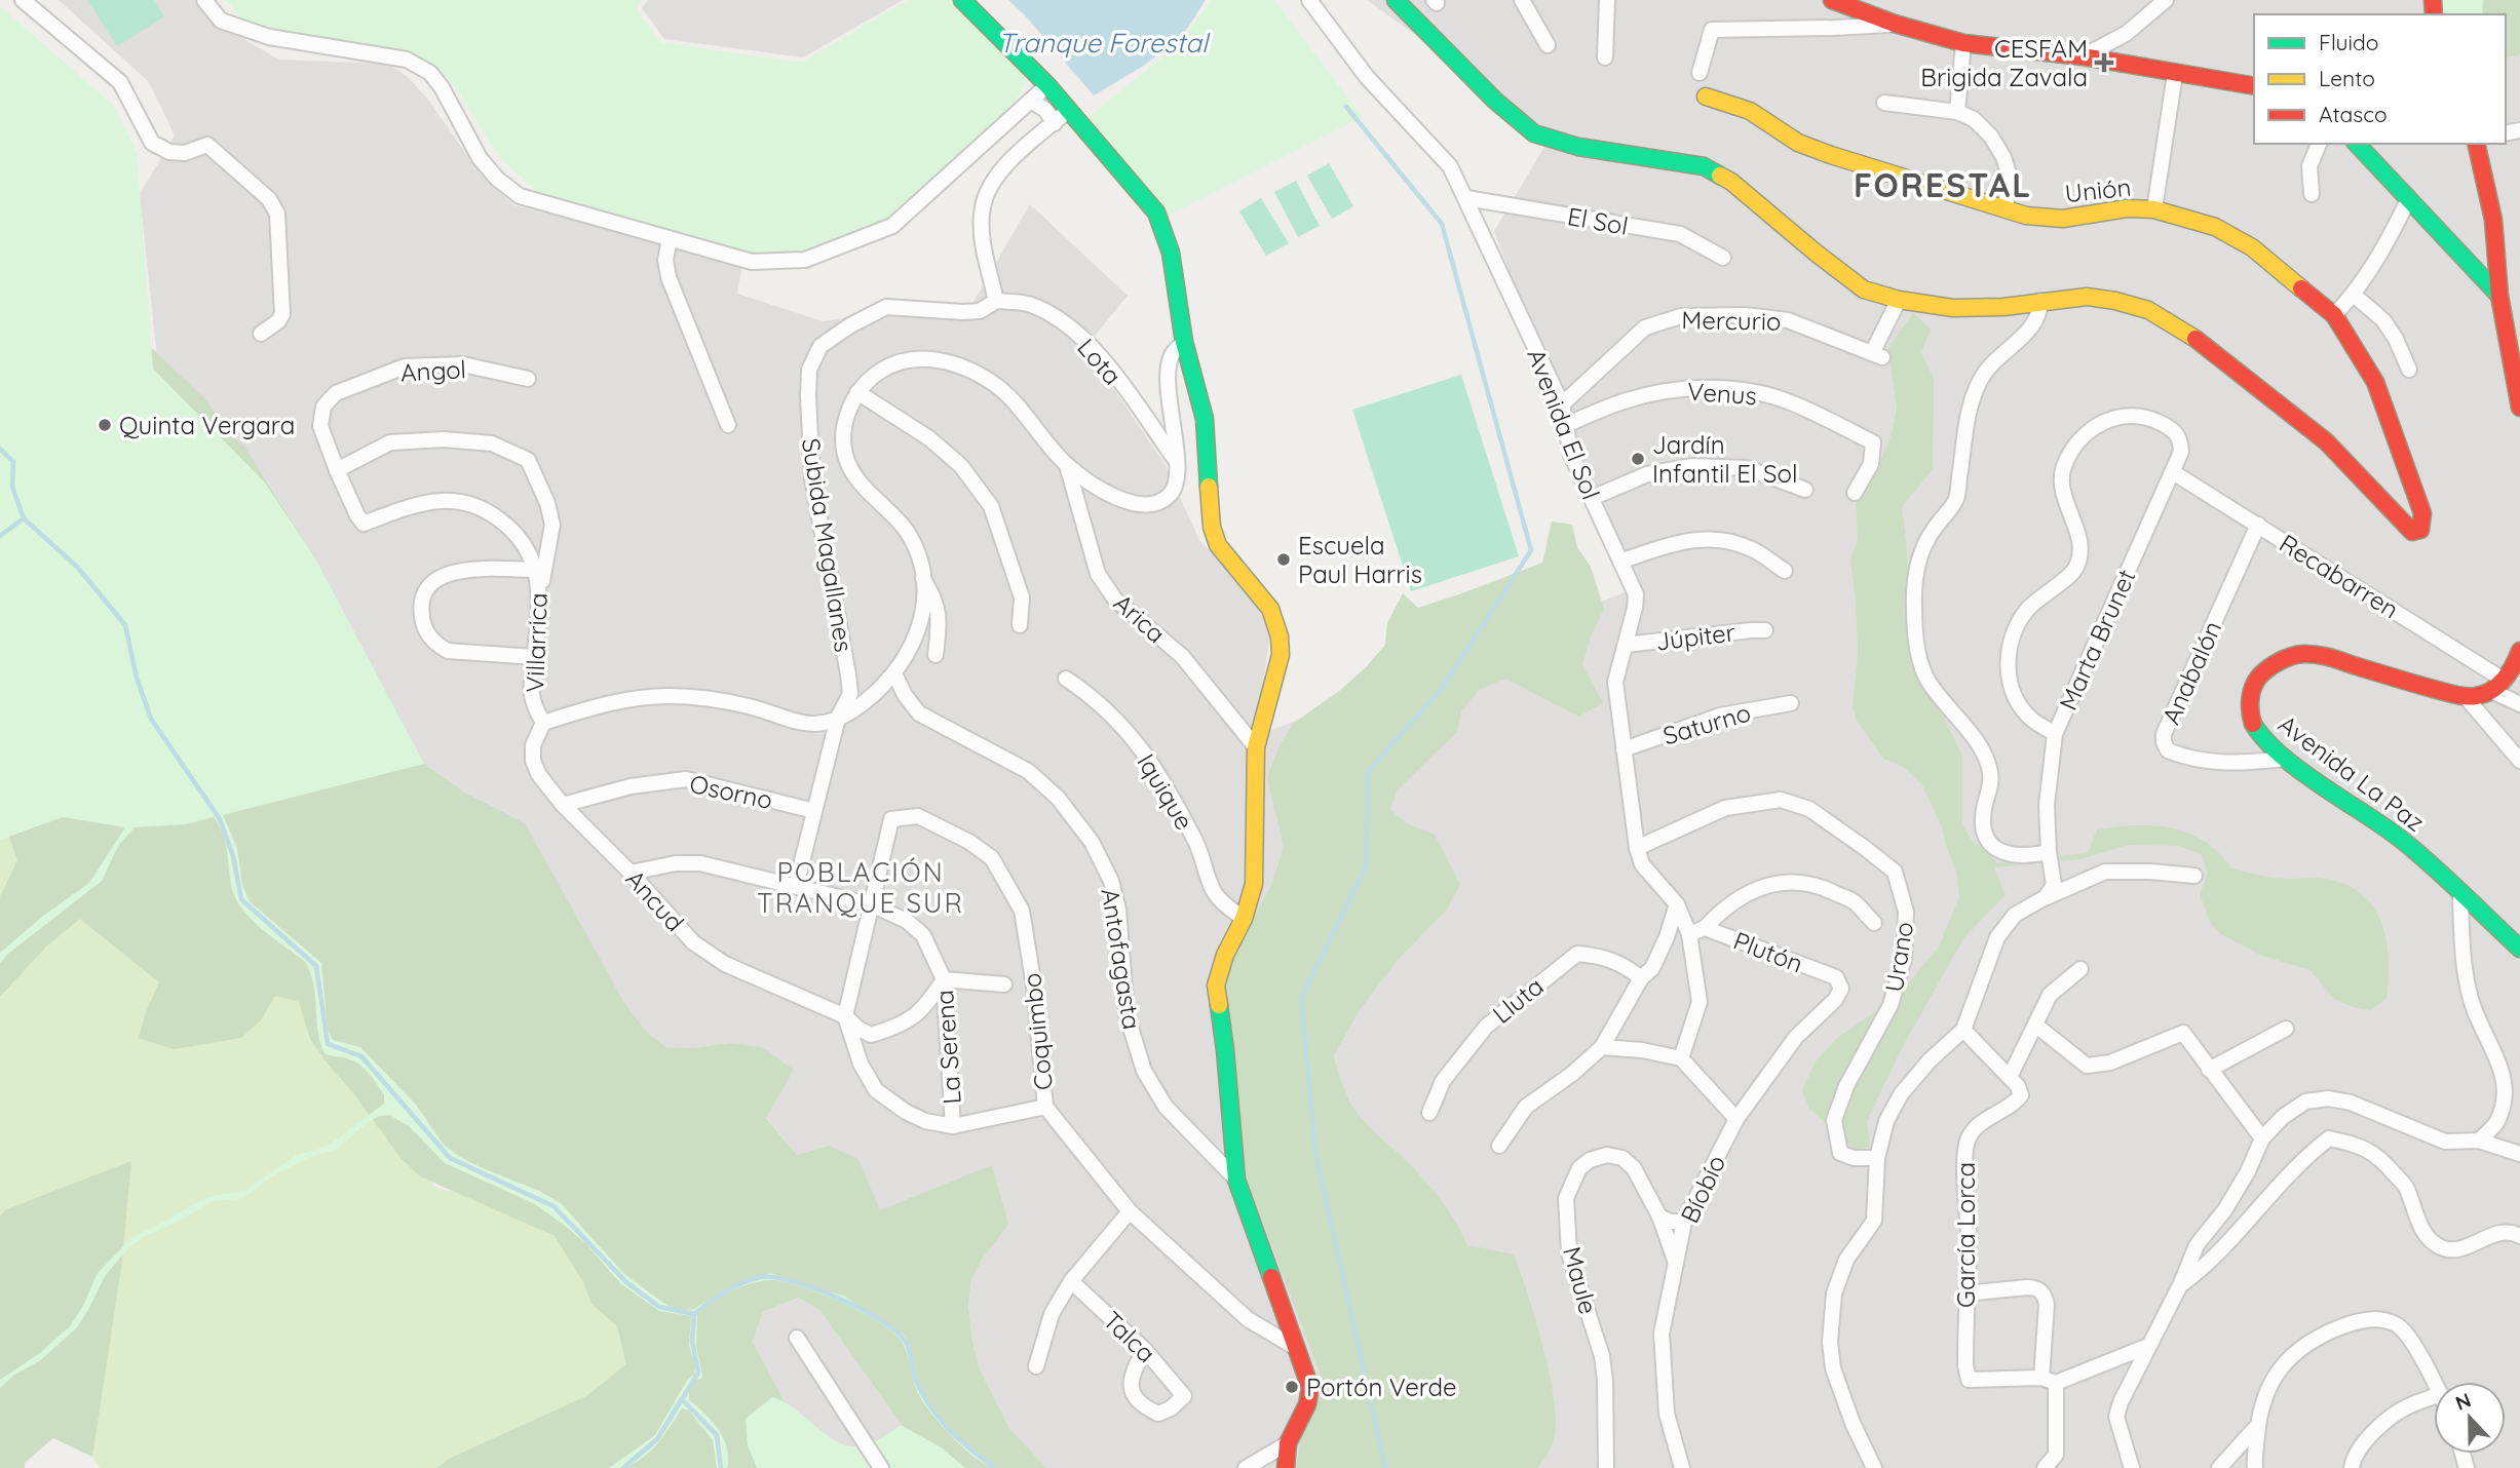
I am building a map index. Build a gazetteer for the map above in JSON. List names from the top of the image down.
{
  "streets": {
    "street": [
      "Unión",
      "El Sol",
      "Mercurio",
      "Lota",
      "Angol",
      "Venus",
      "Avenida El Sol",
      "Subida Magallanes",
      "Recabarren",
      "Arica",
      "Júpiter",
      "Marta Brunet",
      "Villarrica",
      "Anabalón",
      "Saturno",
      "Avenida La Paz",
      "Osorno",
      "Iquique",
      "Ancud",
      "Plutón",
      "Urano",
      "Antofagasta",
      "Lluta",
      "Coquimbo",
      "La Serena",
      "Bíobío",
      "García Lorca",
      "Maule",
      "Talca"
    ]
  },
  "crossings": [
    ["El Sol", "Avenida El Sol"],
    ["Mercurio", "Avenida El Sol"],
    ["Lota", "Subida Magallanes"],
    ["Lota", "Villarrica"],
    ["Angol", "Villarrica"],
    ["Venus", "Avenida El Sol"],
    ["Avenida El Sol", "Júpiter"],
    ["Avenida El Sol", "Saturno"],
    ["Avenida El Sol", "Plutón"],
    ["Avenida El Sol", "Urano"],
    ["Subida Magallanes", "Villarrica"],
    ["Subida Magallanes", "Osorno"],
    ["Subida Magallanes", "La Serena"],
    ["Recabarren", "Marta Brunet"],
    ["Recabarren", "Anabalón"],
    ["Recabarren", "Avenida La Paz"],
    ["Arica", "Villarrica"],
    ["Villarrica", "Ancud"],
    ["Villarrica", "Antofagasta"],
    ["Anabalón", "Avenida La Paz"],
    ["Osorno", "Ancud"],
    ["Ancud", "La Serena"],
    ["Plutón", "Bíobío"],
    ["Coquimbo", "La Serena"],
    ["Bíobío", "Maule"]
  ],
  "districts": ["FORESTAL", "POBLACIÓN TRANQUE SUR"],
  "water": ["Tranque Forestal"],
  "places": {
    "health": ["CESFAM Brigida Zavala"],
    "other": [
      "Quinta Vergara",
      "Jardín Infantil El Sol",
      "Escuela Paul Harris",
      "Portón Verde"
    ]
  },
  "legend": ["Fluido", "Lento", "Atasco"],
  "north": "top"
}
